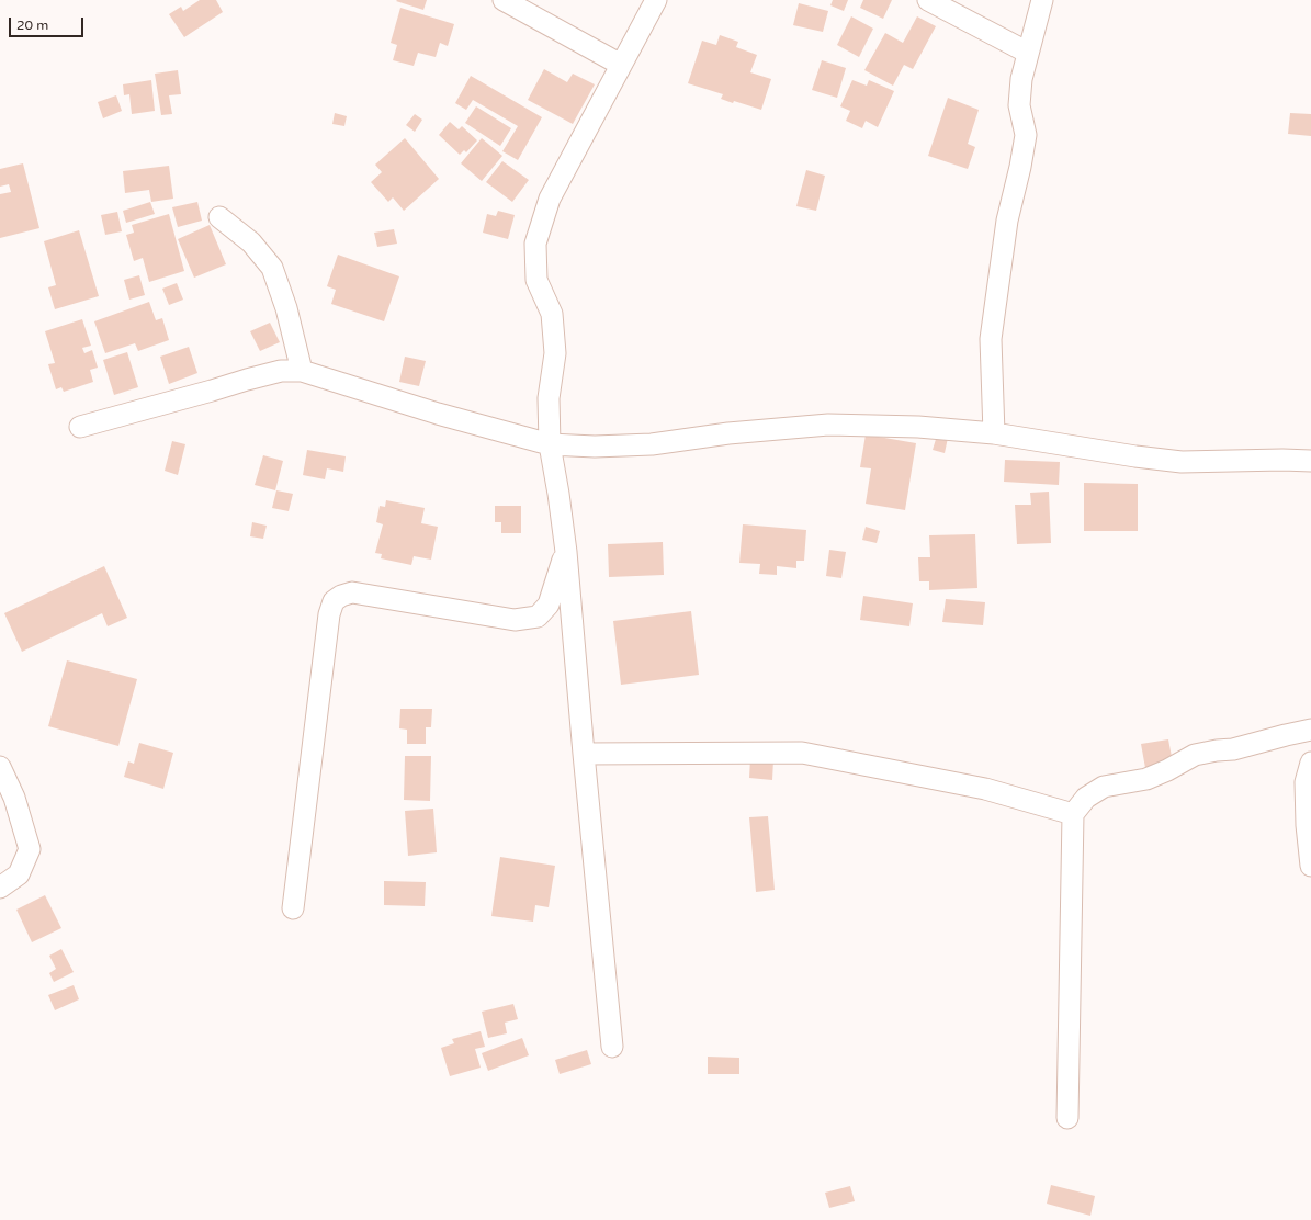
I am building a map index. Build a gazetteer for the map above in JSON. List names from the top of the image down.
{
  "scale_bar": "20 m"
}
